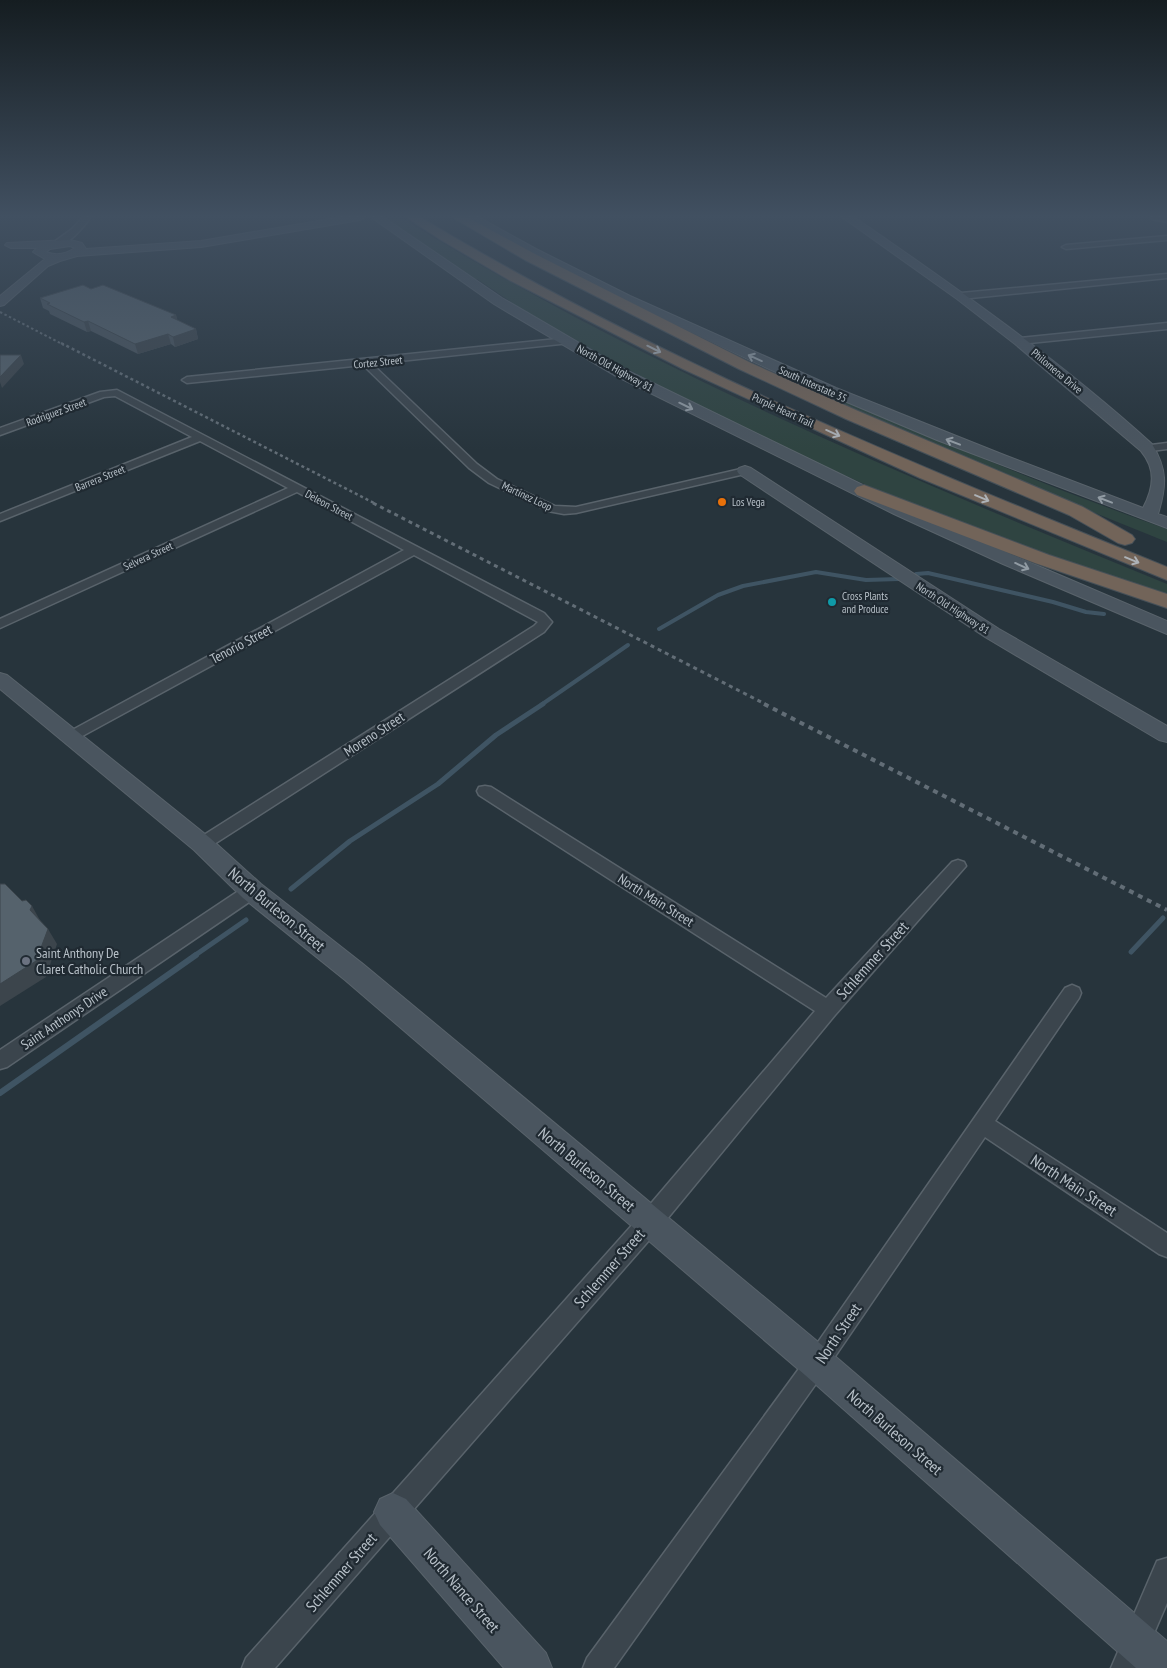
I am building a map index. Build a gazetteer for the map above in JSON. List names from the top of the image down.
{
  "streets": {
    "highway": ["Purple Heart Trail"],
    "street": [
      "Cortez Street",
      "North Old Highway 81",
      "Philomena Drive",
      "South Interstate 35",
      "Rodriguez Street",
      "Barrera Street",
      "Martinez Loop",
      "Deleon Street",
      "Selvera Street",
      "Tenorio Street",
      "Moreno Street",
      "North Main Street",
      "North Burleson Street",
      "Schlemmer Street",
      "Saint Anthonys Drive",
      "North Street",
      "North Nance Street"
    ]
  },
  "crossings": [
    ["Cortez Street", "North Old Highway 81"],
    ["Cortez Street", "Martinez Loop"],
    ["North Old Highway 81", "Martinez Loop"],
    ["Philomena Drive", "South Interstate 35"],
    ["Rodriguez Street", "Deleon Street"],
    ["Barrera Street", "Deleon Street"],
    ["Deleon Street", "Selvera Street"],
    ["Deleon Street", "Tenorio Street"],
    ["Deleon Street", "Moreno Street"],
    ["Tenorio Street", "North Burleson Street"],
    ["Moreno Street", "North Burleson Street"],
    ["North Main Street", "Schlemmer Street"],
    ["North Main Street", "North Street"],
    ["North Burleson Street", "Schlemmer Street"],
    ["North Burleson Street", "Saint Anthonys Drive"],
    ["North Burleson Street", "North Street"],
    ["Schlemmer Street", "North Nance Street"]
  ],
  "places": ["Los Vega", "Cross Plants and Produce", "Saint Anthony De Claret Catholic Church"]
}
